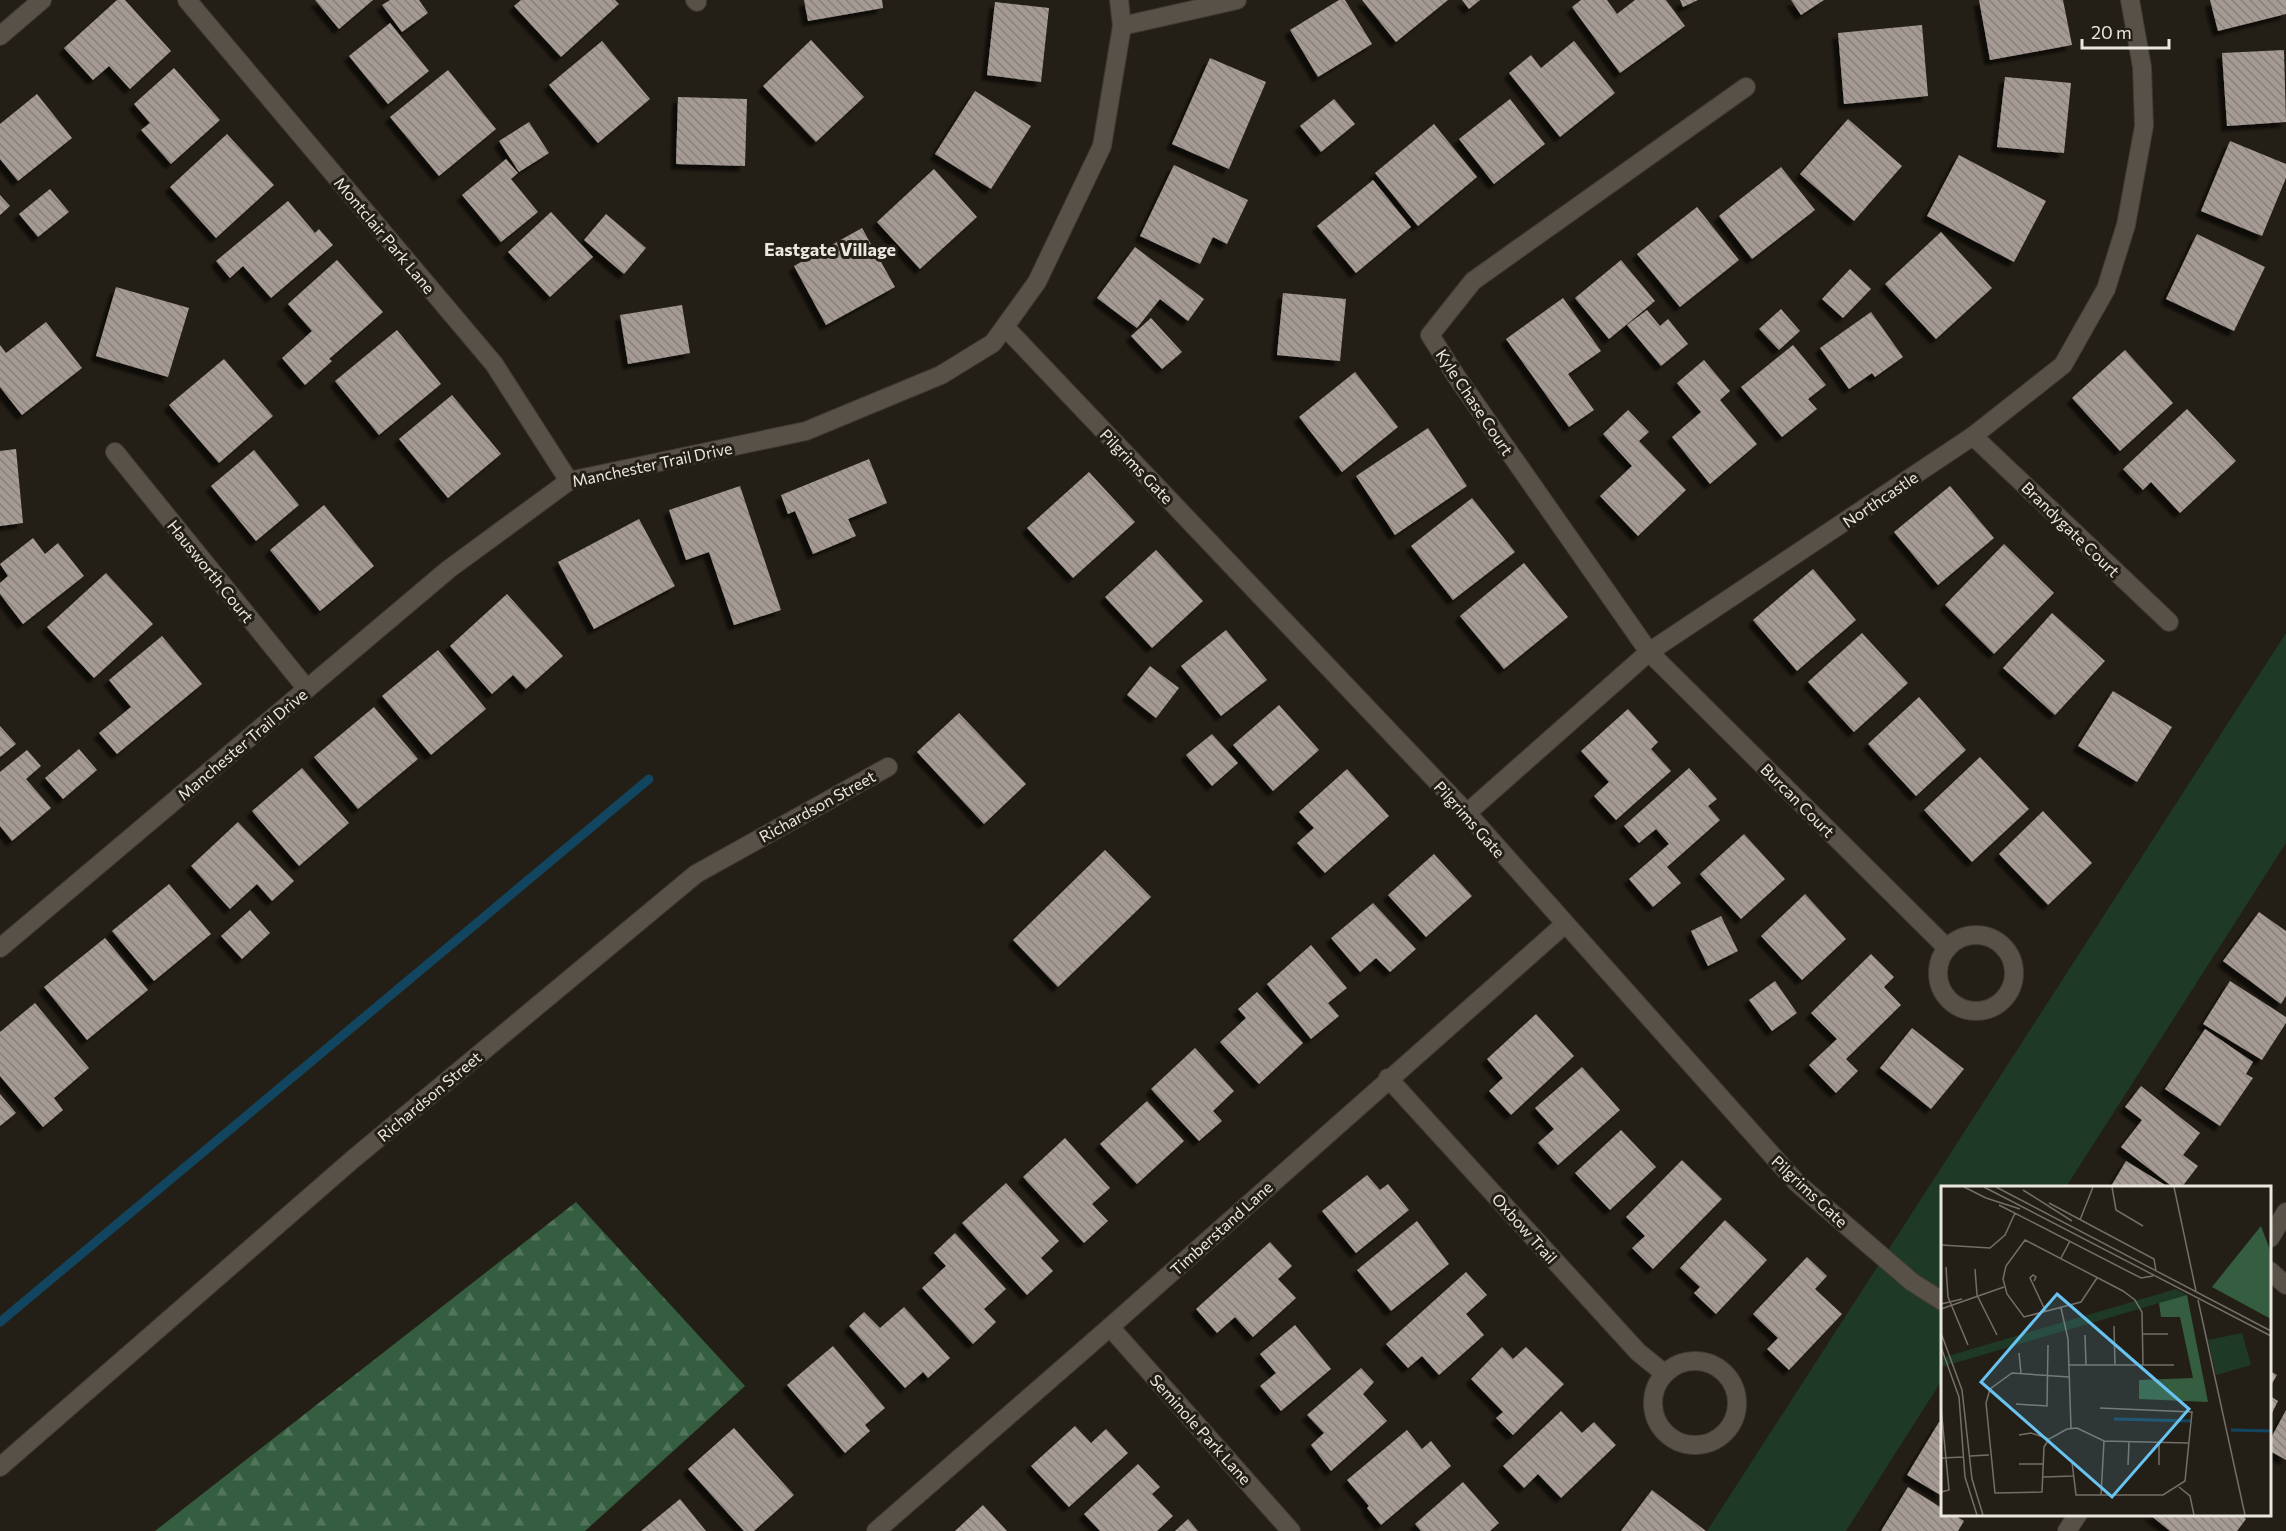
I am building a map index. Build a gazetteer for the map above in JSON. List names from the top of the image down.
{
  "streets": {
    "street": [
      "Montclair Park Lane",
      "Kyle Chase Court",
      "Manchester Trail Drive",
      "Pilgrims Gate",
      "Northcastle",
      "Brandygate Court",
      "Hausworth Court",
      "Burcan Court",
      "Richardson Street",
      "Timberstand Lane",
      "Oxbow Trail",
      "Seminole Park Lane"
    ]
  },
  "crossings": [
    ["Montclair Park Lane", "Manchester Trail Drive"],
    ["Kyle Chase Court", "Northcastle"],
    ["Kyle Chase Court", "Burcan Court"],
    ["Manchester Trail Drive", "Pilgrims Gate"],
    ["Manchester Trail Drive", "Hausworth Court"],
    ["Pilgrims Gate", "Northcastle"],
    ["Pilgrims Gate", "Timberstand Lane"],
    ["Northcastle", "Brandygate Court"],
    ["Northcastle", "Burcan Court"],
    ["Timberstand Lane", "Oxbow Trail"],
    ["Timberstand Lane", "Seminole Park Lane"]
  ],
  "districts": ["Eastgate Village"],
  "scale_bar": "20 m"
}
